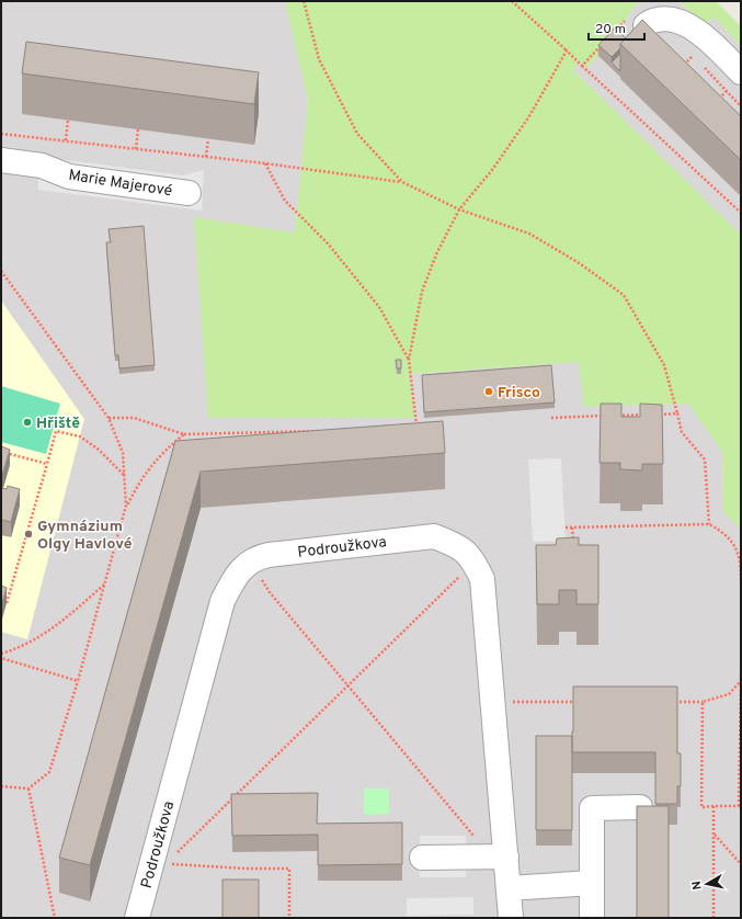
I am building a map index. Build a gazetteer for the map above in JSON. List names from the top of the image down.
{
  "streets": {
    "street": ["Marie Majerové", "Podroužkova"]
  },
  "places": ["Frisco", "Hřiště", "Gymnázium Olgy Havlové"],
  "scale_bar": "20 m",
  "north": "left"
}
